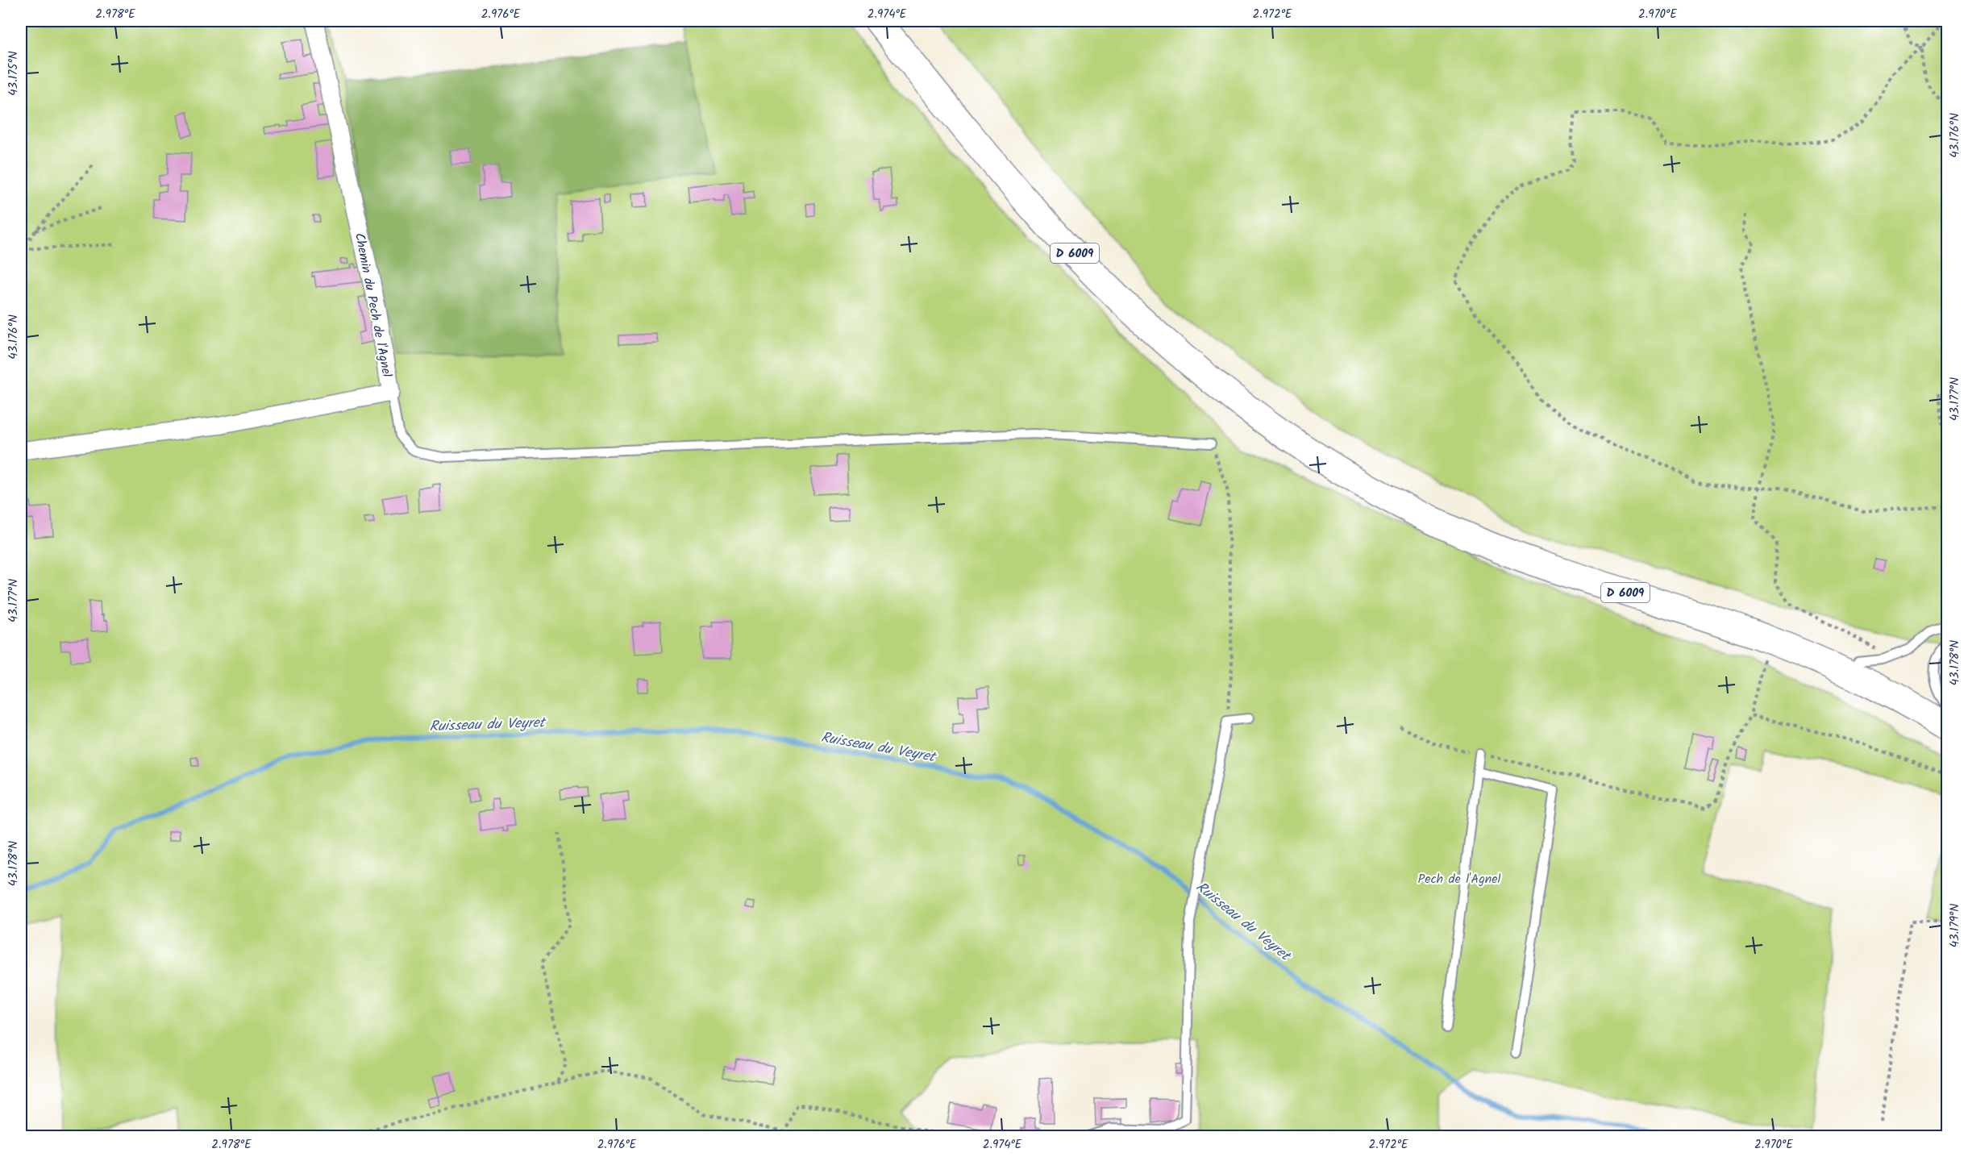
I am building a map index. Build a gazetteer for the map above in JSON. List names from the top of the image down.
{
  "streets": {
    "main road": ["D 6009"],
    "street": ["Chemin du Pech de l'Agnel"]
  },
  "water": ["Ruisseau du Veyret"],
  "parks": ["Pech de l'Agnel"],
  "coordinates": [
    "2.978°E",
    "2.976°E",
    "2.974°E",
    "2.972°E",
    "2.970°E",
    "43.175°N",
    "43.176°N",
    "43.177°N",
    "43.178°N",
    "43.179°N"
  ]
}
